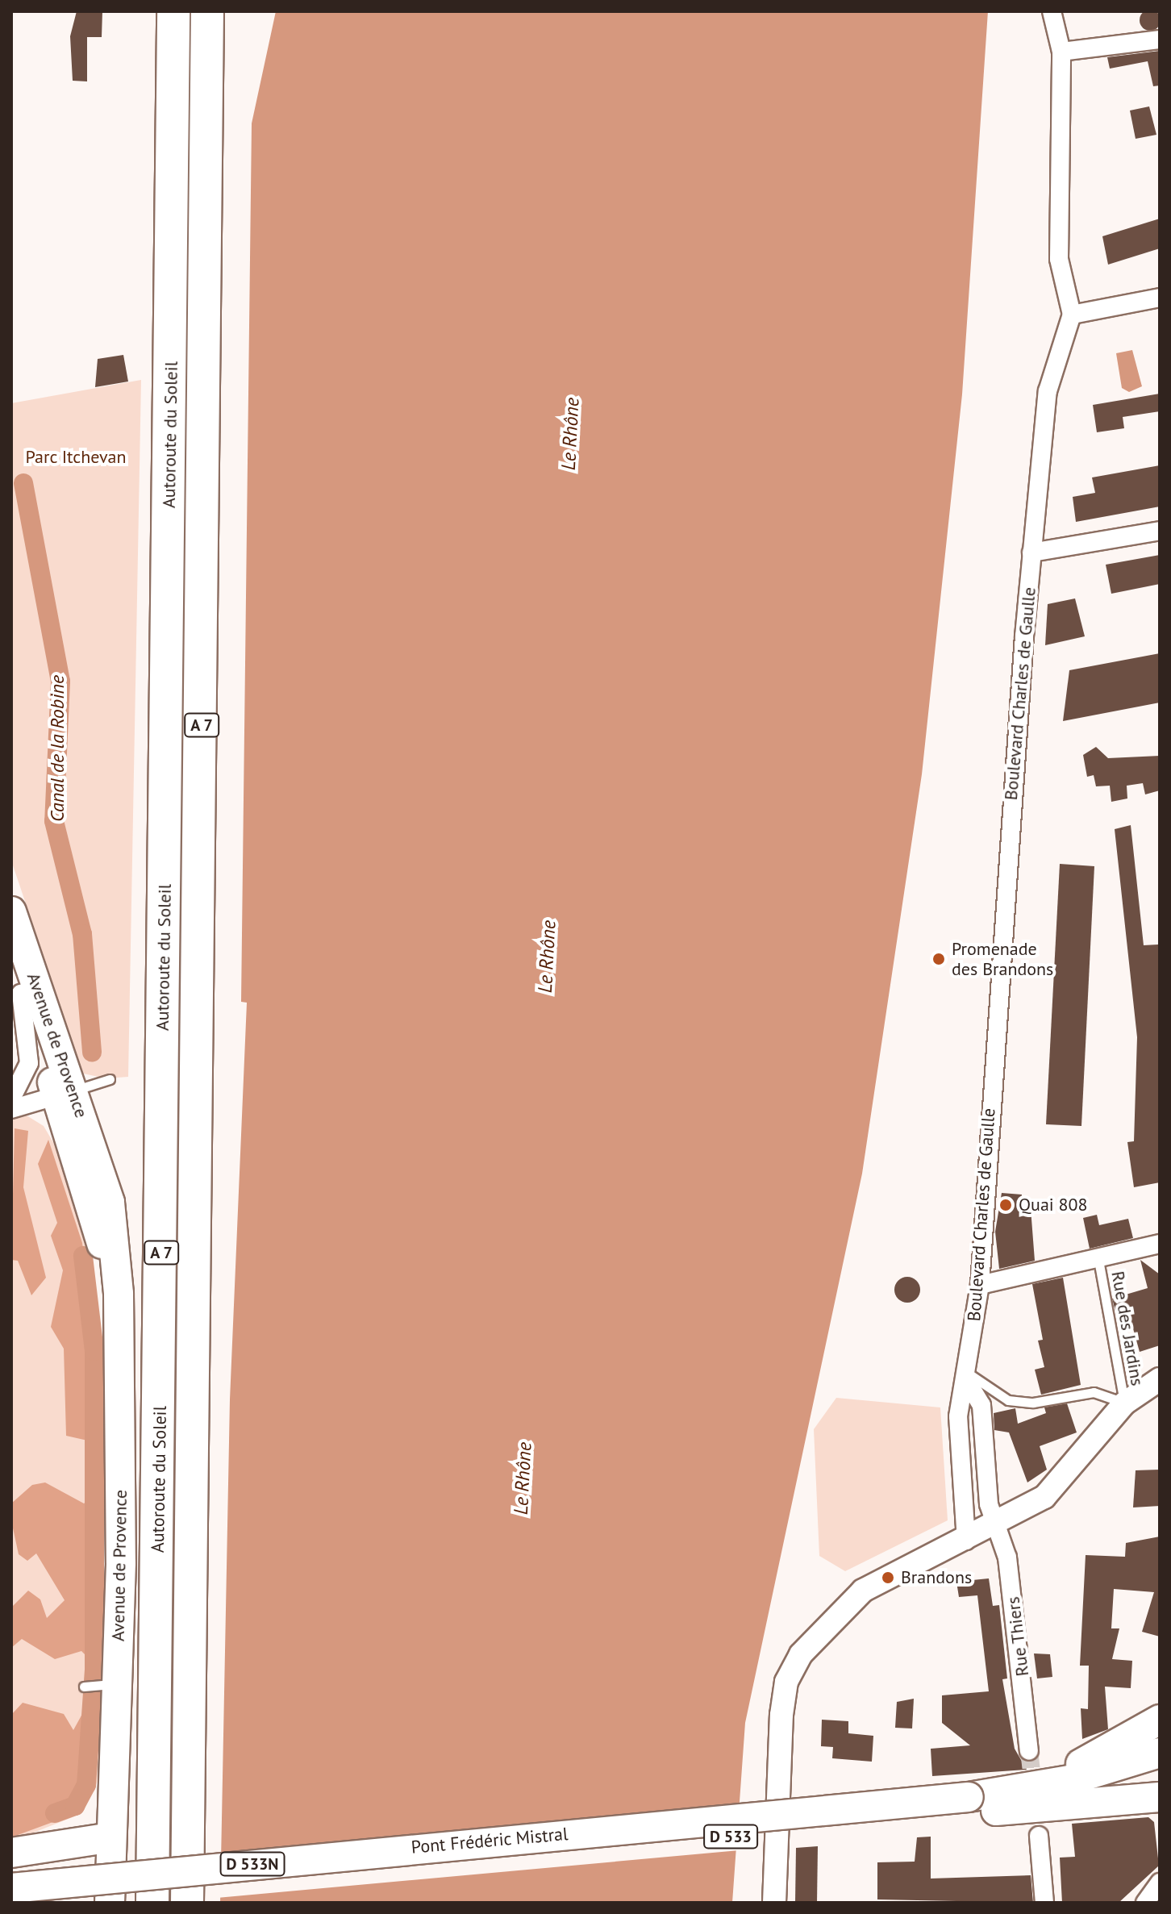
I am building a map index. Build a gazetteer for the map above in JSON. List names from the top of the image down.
{
  "streets": {
    "highway": ["Autoroute du Soleil", "A 7"],
    "main road": [
      "Avenue de Provence",
      "D 533",
      "Pont Frédéric Mistral",
      "D 533N"
    ],
    "street": ["Boulevard Charles de Gaulle", "Rue Thiers"],
    "lane": ["Rue des Jardins"]
  },
  "crossings": [
    ["D 533", "Pont Frédéric Mistral"]
  ],
  "water": ["Le Rhône", "Canal de la Robine"],
  "parks": ["Parc Itchevan"],
  "places": ["Promenade des Brandons", "Quai 808", "Brandons"]
}
